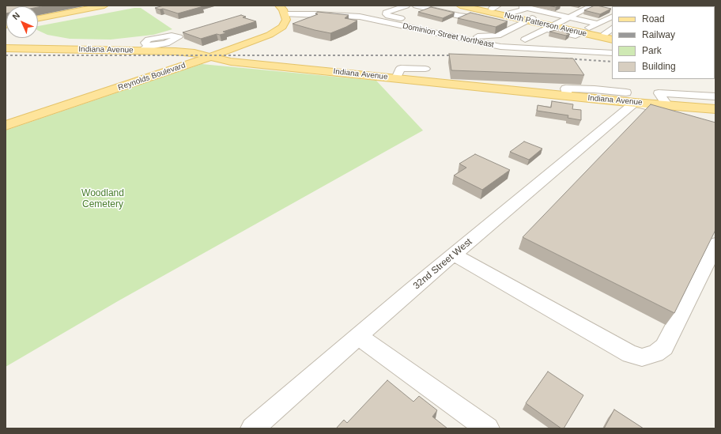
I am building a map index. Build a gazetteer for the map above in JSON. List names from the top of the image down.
{
  "streets": {
    "main road": ["North Patterson Avenue", "Indiana Avenue", "Reynolds Boulevard"],
    "street": ["Dominion Street Northeast", "32nd Street West"]
  },
  "crossings": [
    ["Dominion Street Northeast", "Reynolds Boulevard"],
    ["Indiana Avenue", "Reynolds Boulevard"],
    ["Indiana Avenue", "32nd Street West"]
  ],
  "parks": ["Woodland Cemetery"],
  "legend": [
    "Road",
    "Railway",
    "Park",
    "Building"
  ],
  "north": "top left"
}
